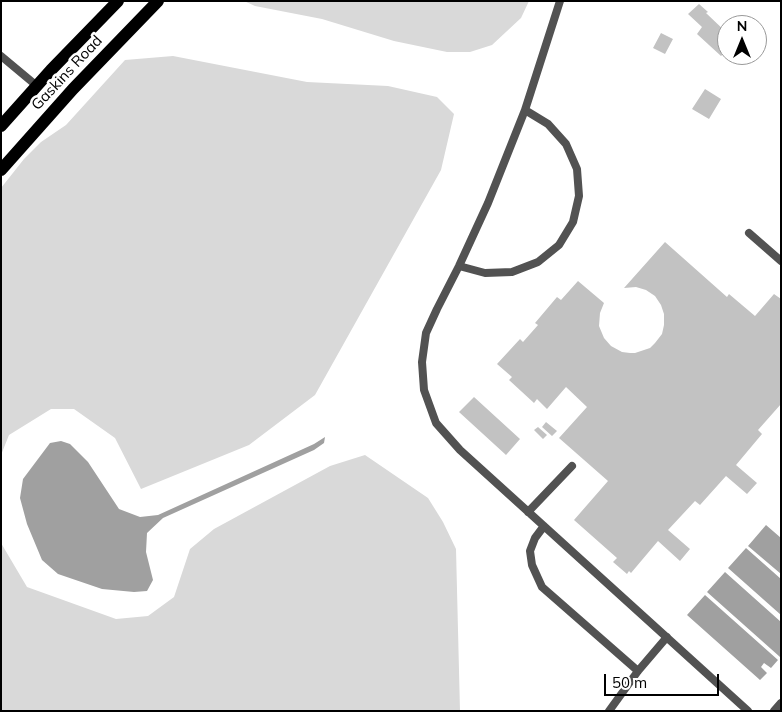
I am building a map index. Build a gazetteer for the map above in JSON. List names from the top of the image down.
{
  "streets": {
    "main road": ["Gaskins Road"]
  },
  "scale_bar": "50 m",
  "north": "top"
}
